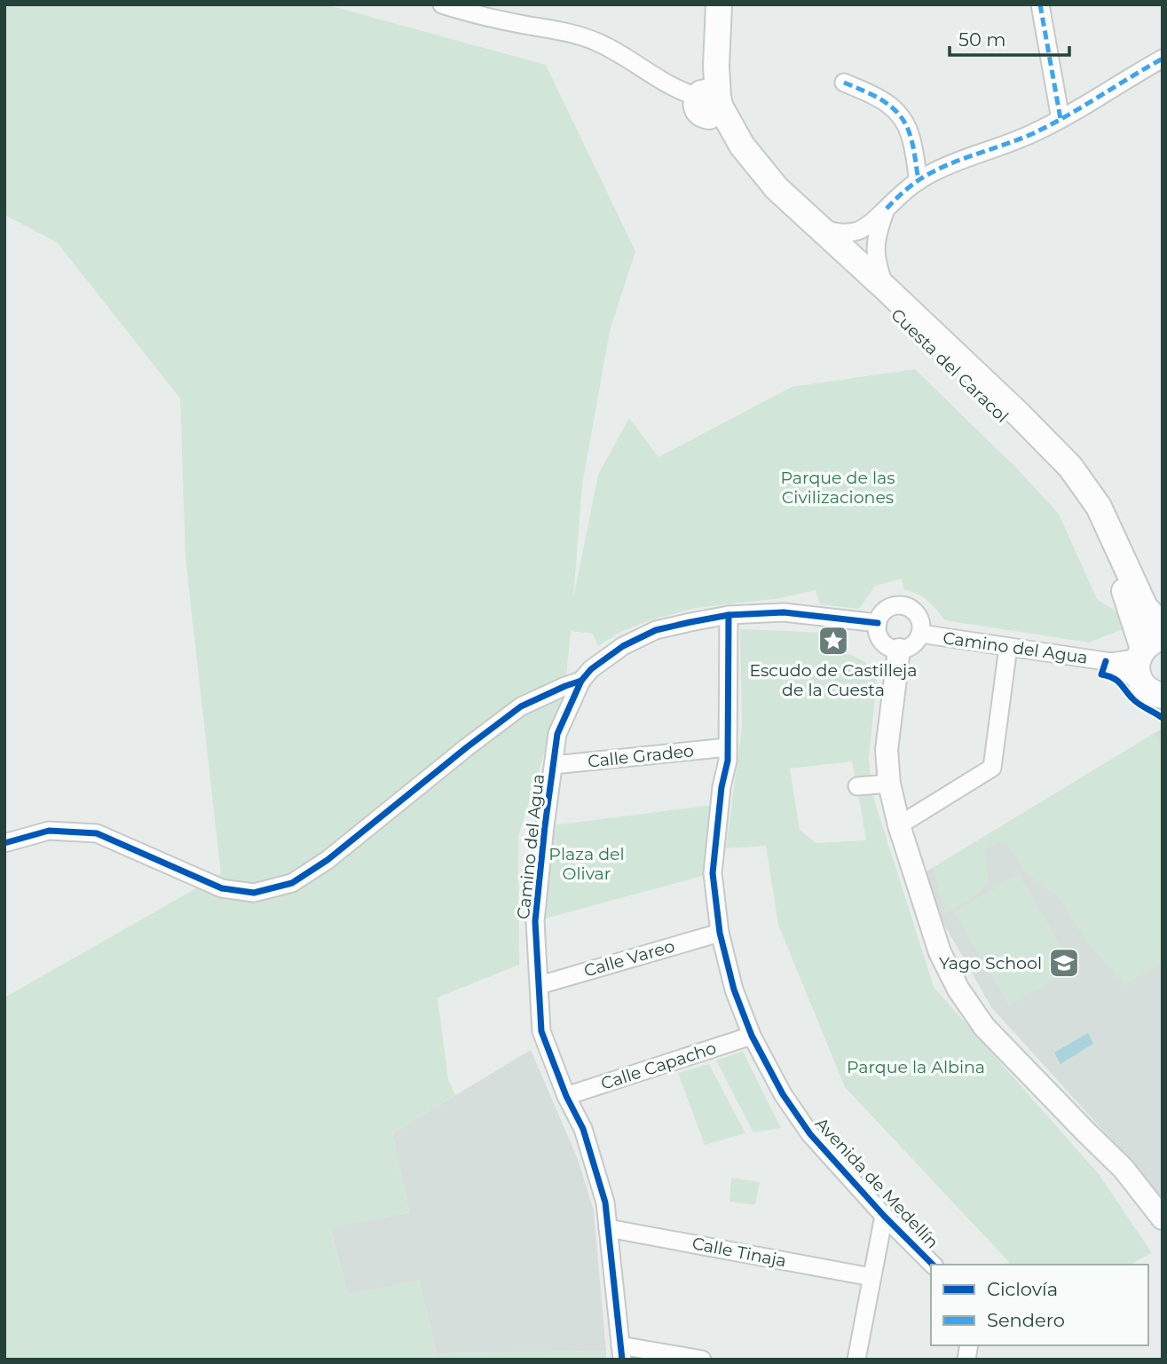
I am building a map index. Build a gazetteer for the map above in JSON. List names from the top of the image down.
{
  "streets": {
    "main road": ["Cuesta del Caracol"],
    "street": [
      "Camino del Agua",
      "Calle Gradeo",
      "Calle Vareo",
      "Calle Capacho",
      "Avenida de Medellín",
      "Calle Tinaja"
    ]
  },
  "crossings": [
    ["Cuesta del Caracol", "Camino del Agua"],
    ["Camino del Agua", "Calle Gradeo"],
    ["Camino del Agua", "Calle Vareo"],
    ["Camino del Agua", "Calle Capacho"],
    ["Camino del Agua", "Avenida de Medellín"],
    ["Camino del Agua", "Calle Tinaja"],
    ["Calle Gradeo", "Avenida de Medellín"],
    ["Calle Vareo", "Avenida de Medellín"],
    ["Calle Capacho", "Avenida de Medellín"]
  ],
  "parks": ["Parque de las Civilizaciones", "Plaza del Olivar", "Parque la Albina"],
  "places": {
    "place": ["Escudo de Castilleja de la Cuesta"],
    "school or university": ["Yago School"]
  },
  "legend": ["Ciclovía", "Sendero"],
  "scale_bar": "50 m"
}
